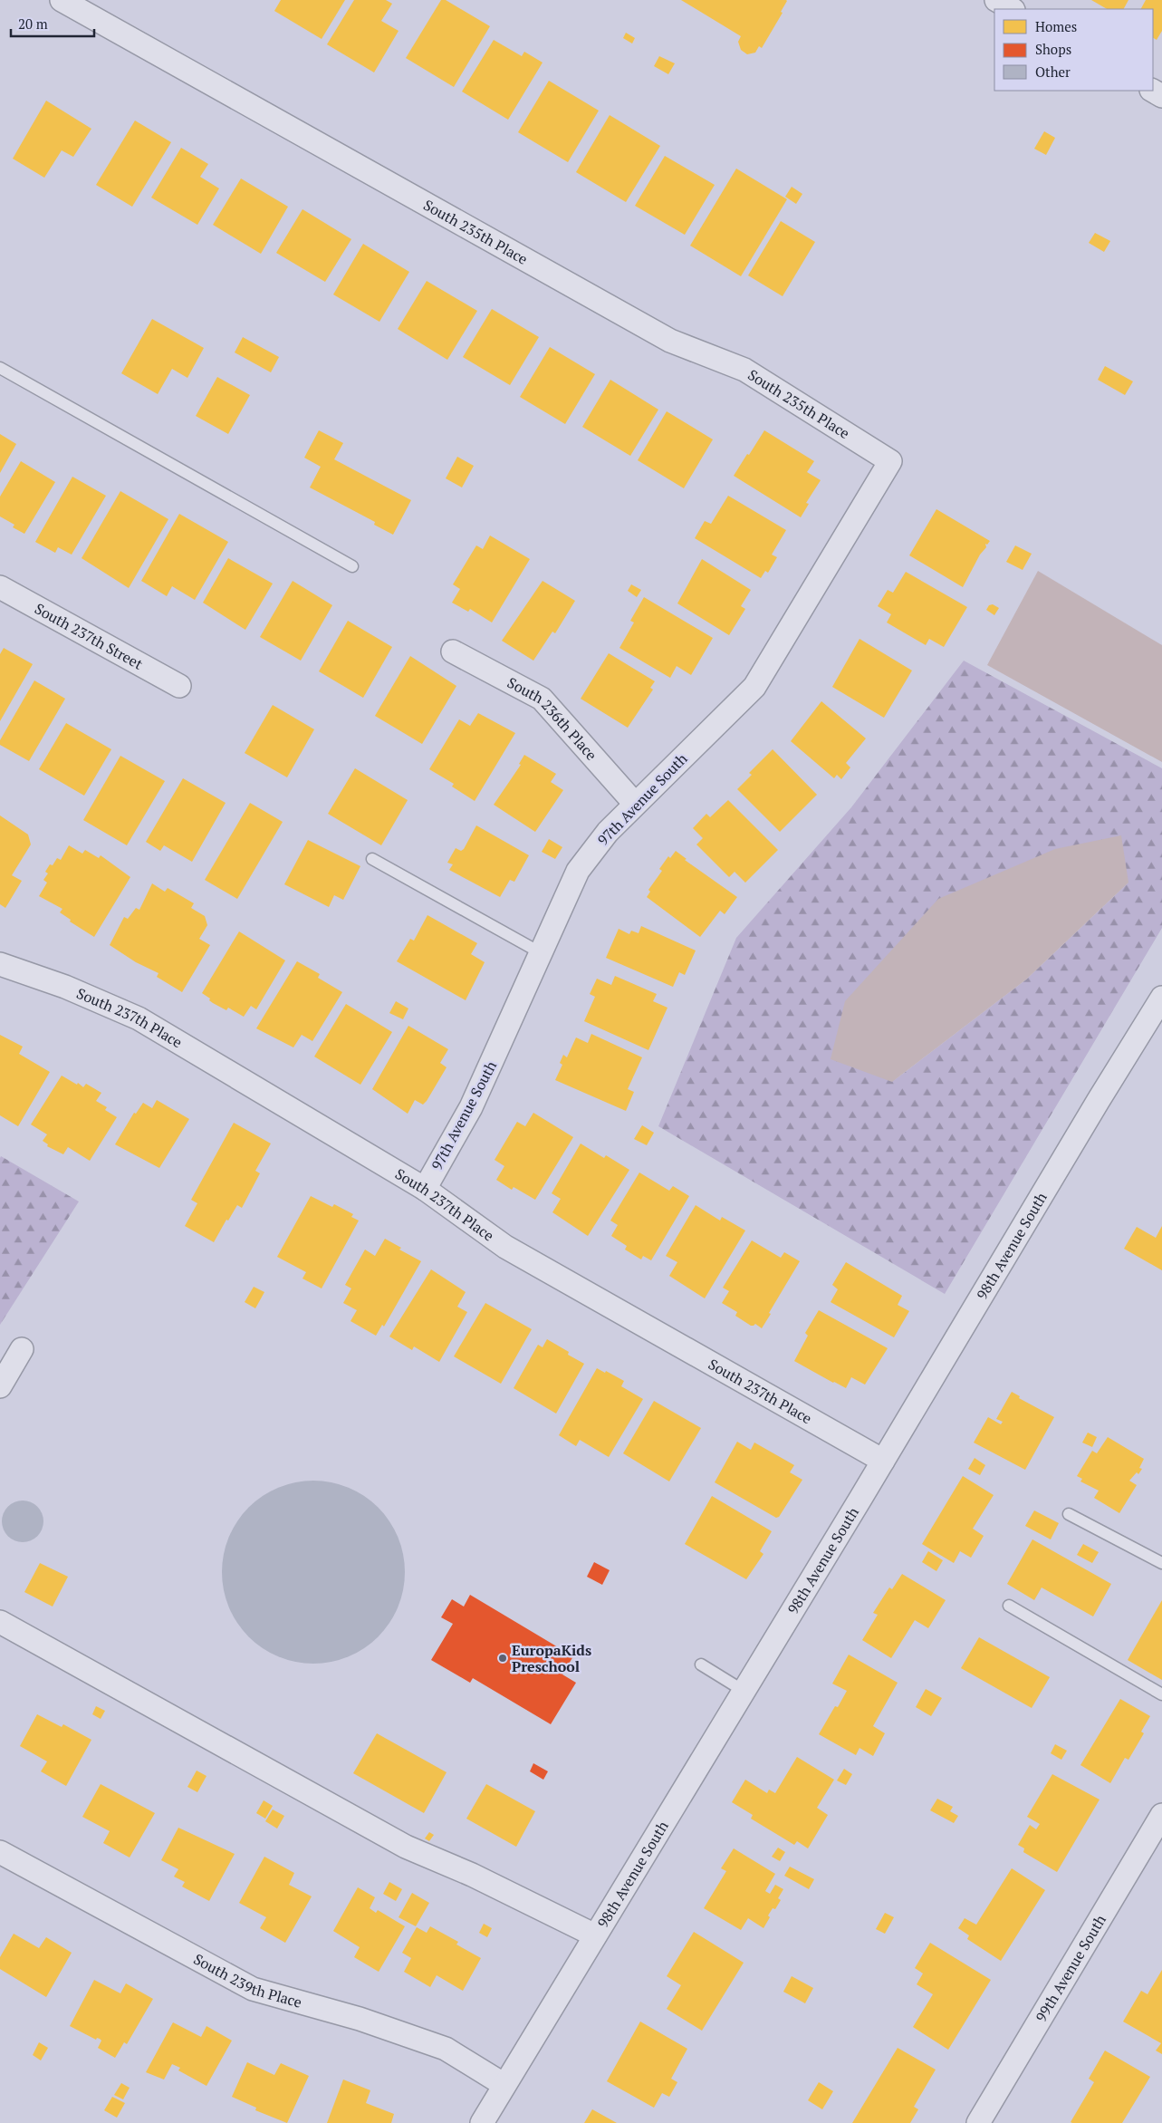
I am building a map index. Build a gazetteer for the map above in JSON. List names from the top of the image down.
{
  "streets": {
    "street": [
      "South 235th Place",
      "South 237th Street",
      "South 236th Place",
      "97th Avenue South",
      "South 237th Place",
      "98th Avenue South",
      "99th Avenue South",
      "South 239th Place"
    ]
  },
  "crossings": [
    ["South 235th Place", "97th Avenue South"],
    ["South 236th Place", "97th Avenue South"],
    ["97th Avenue South", "South 237th Place"],
    ["South 237th Place", "98th Avenue South"],
    ["98th Avenue South", "South 239th Place"]
  ],
  "places": ["EuropaKids Preschool"],
  "legend": ["Homes", "Shops", "Other"],
  "scale_bar": "20 m"
}
